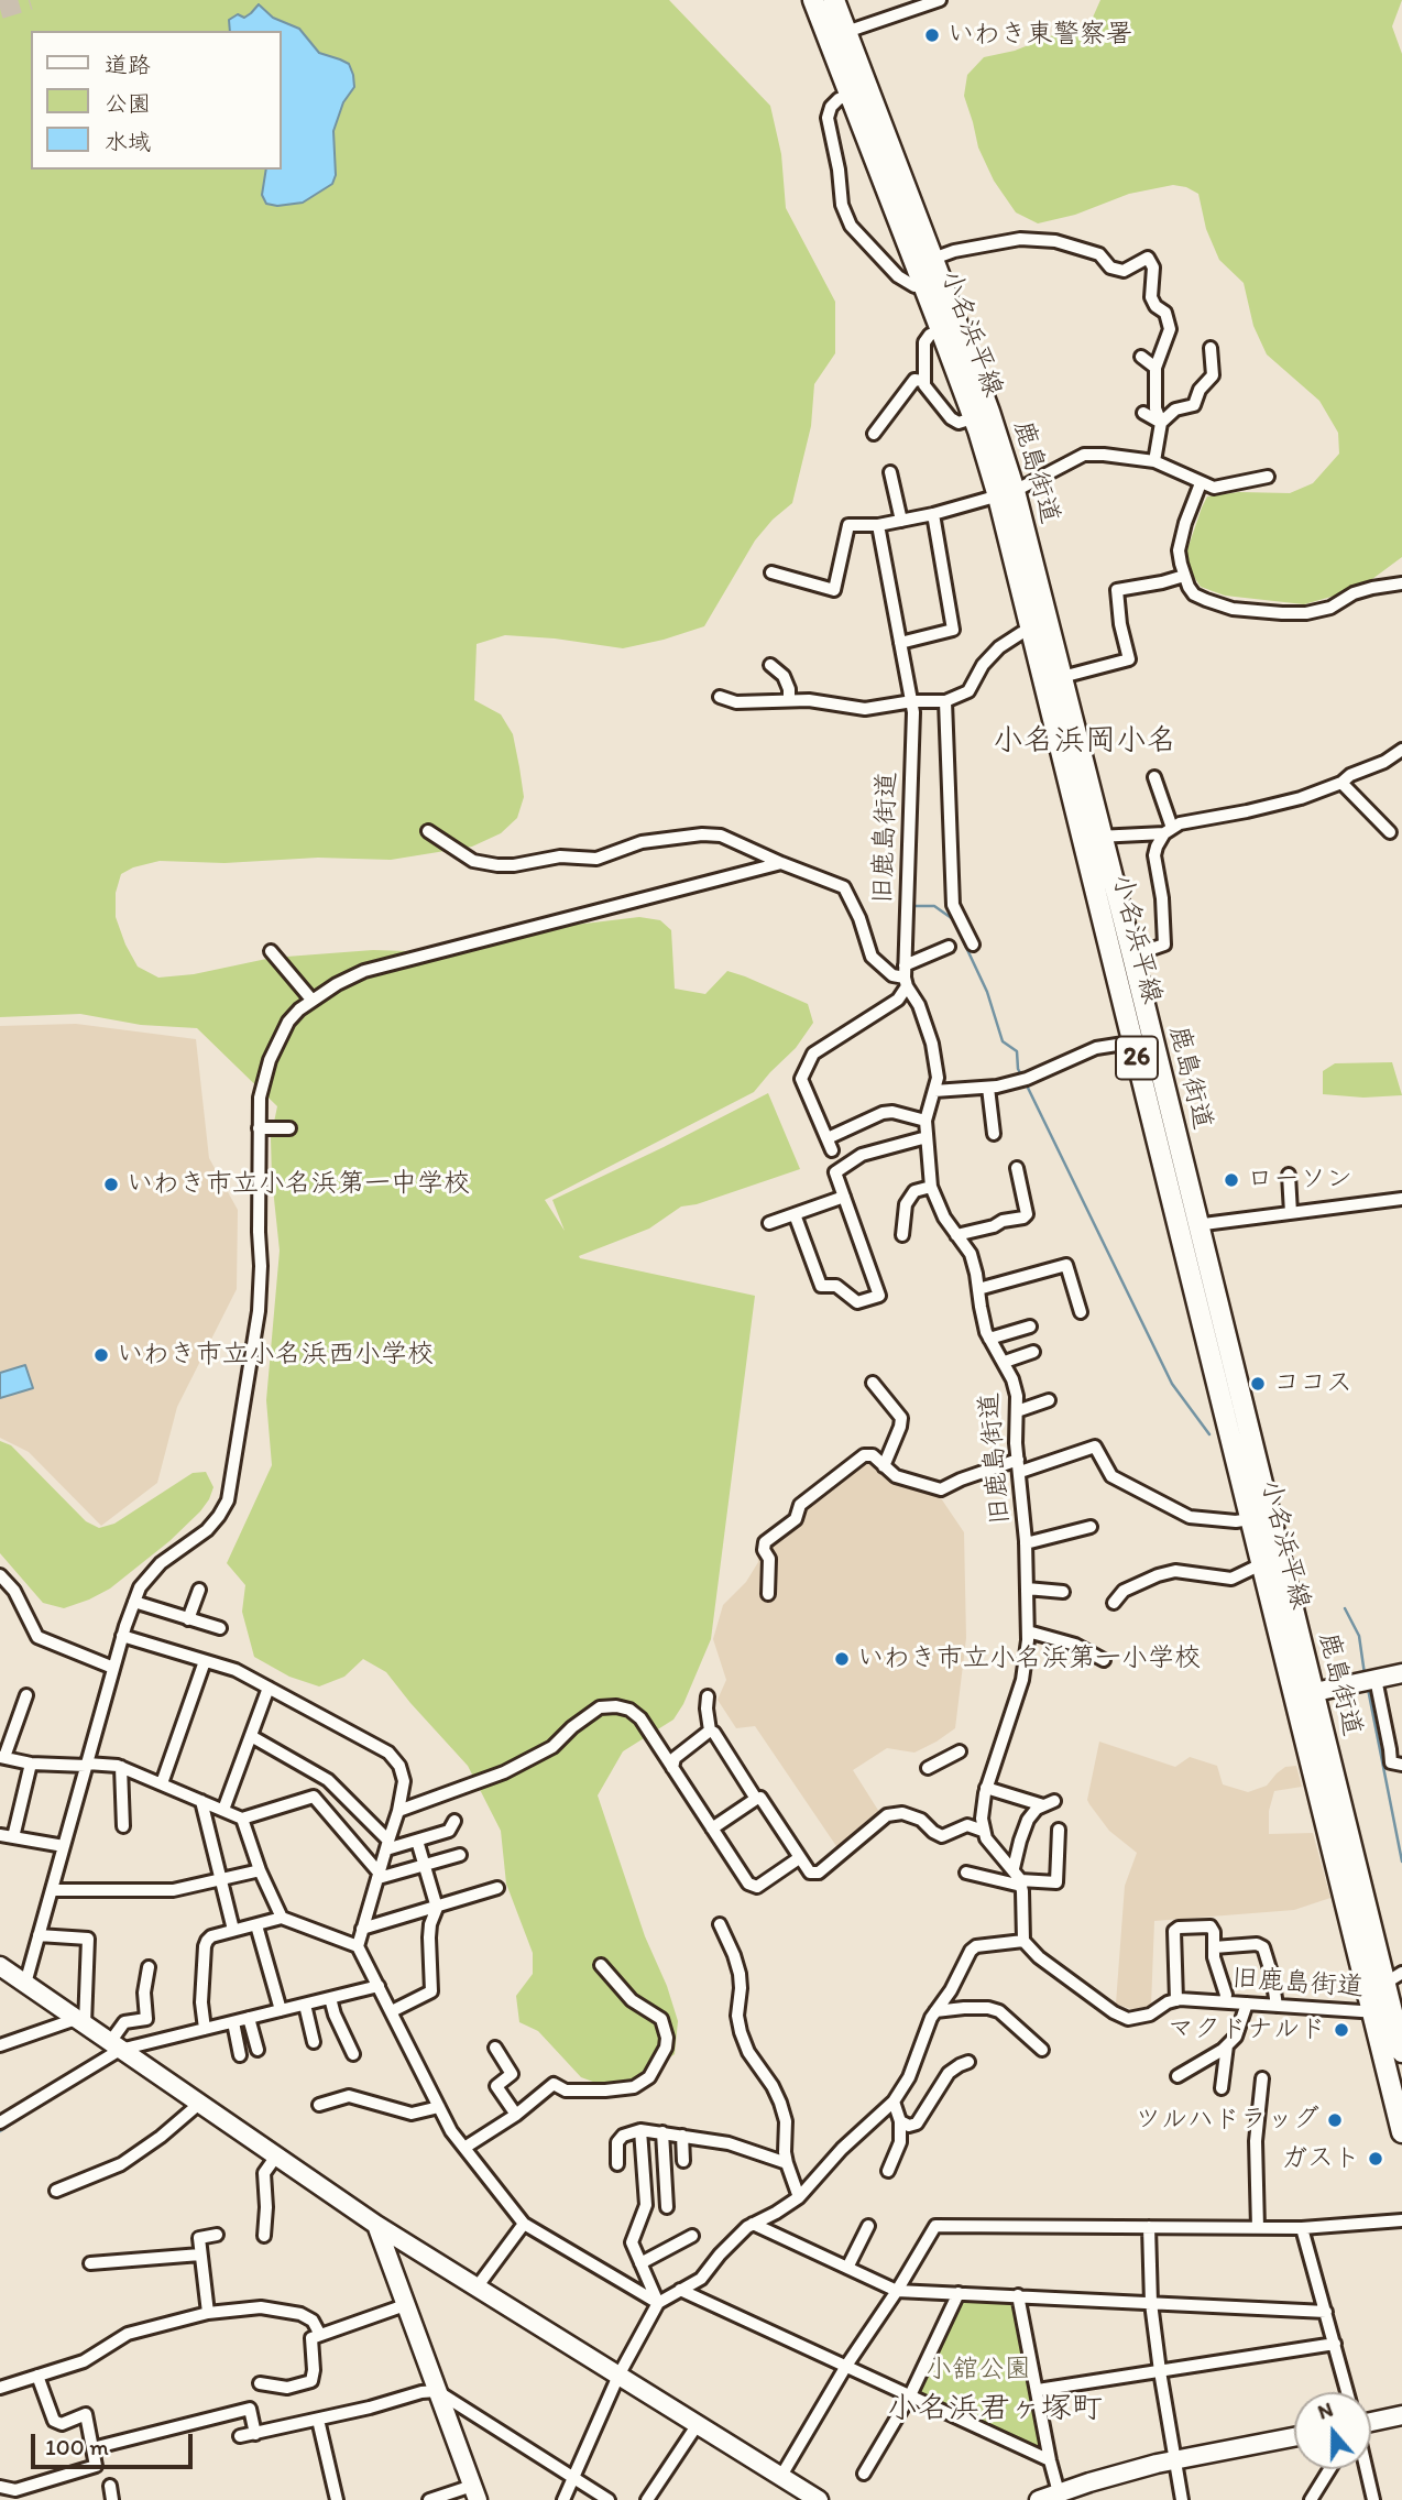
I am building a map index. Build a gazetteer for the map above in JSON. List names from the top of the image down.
{
  "streets": {
    "main road": ["小名浜平線", "鹿島街道", "26"],
    "street": ["旧鹿島街道"]
  },
  "crossings": [
    ["小名浜平線", "鹿島街道"],
    ["小名浜平線", "旧鹿島街道"],
    ["鹿島街道", "旧鹿島街道"]
  ],
  "districts": ["小名浜岡小名", "小名浜君ヶ塚町"],
  "parks": ["小舘公園"],
  "places": [
    "いわき東警察署",
    "ローソン",
    "いわき市立小名浜第一中学校",
    "いわき市立小名浜西小学校",
    "ココス",
    "いわき市立小名浜第一小学校",
    "マクドナルド",
    "ツルハドラッグ",
    "ガスト"
  ],
  "legend": ["道路", "公園", "水域"],
  "scale_bar": "100 m",
  "north": "top"
}
